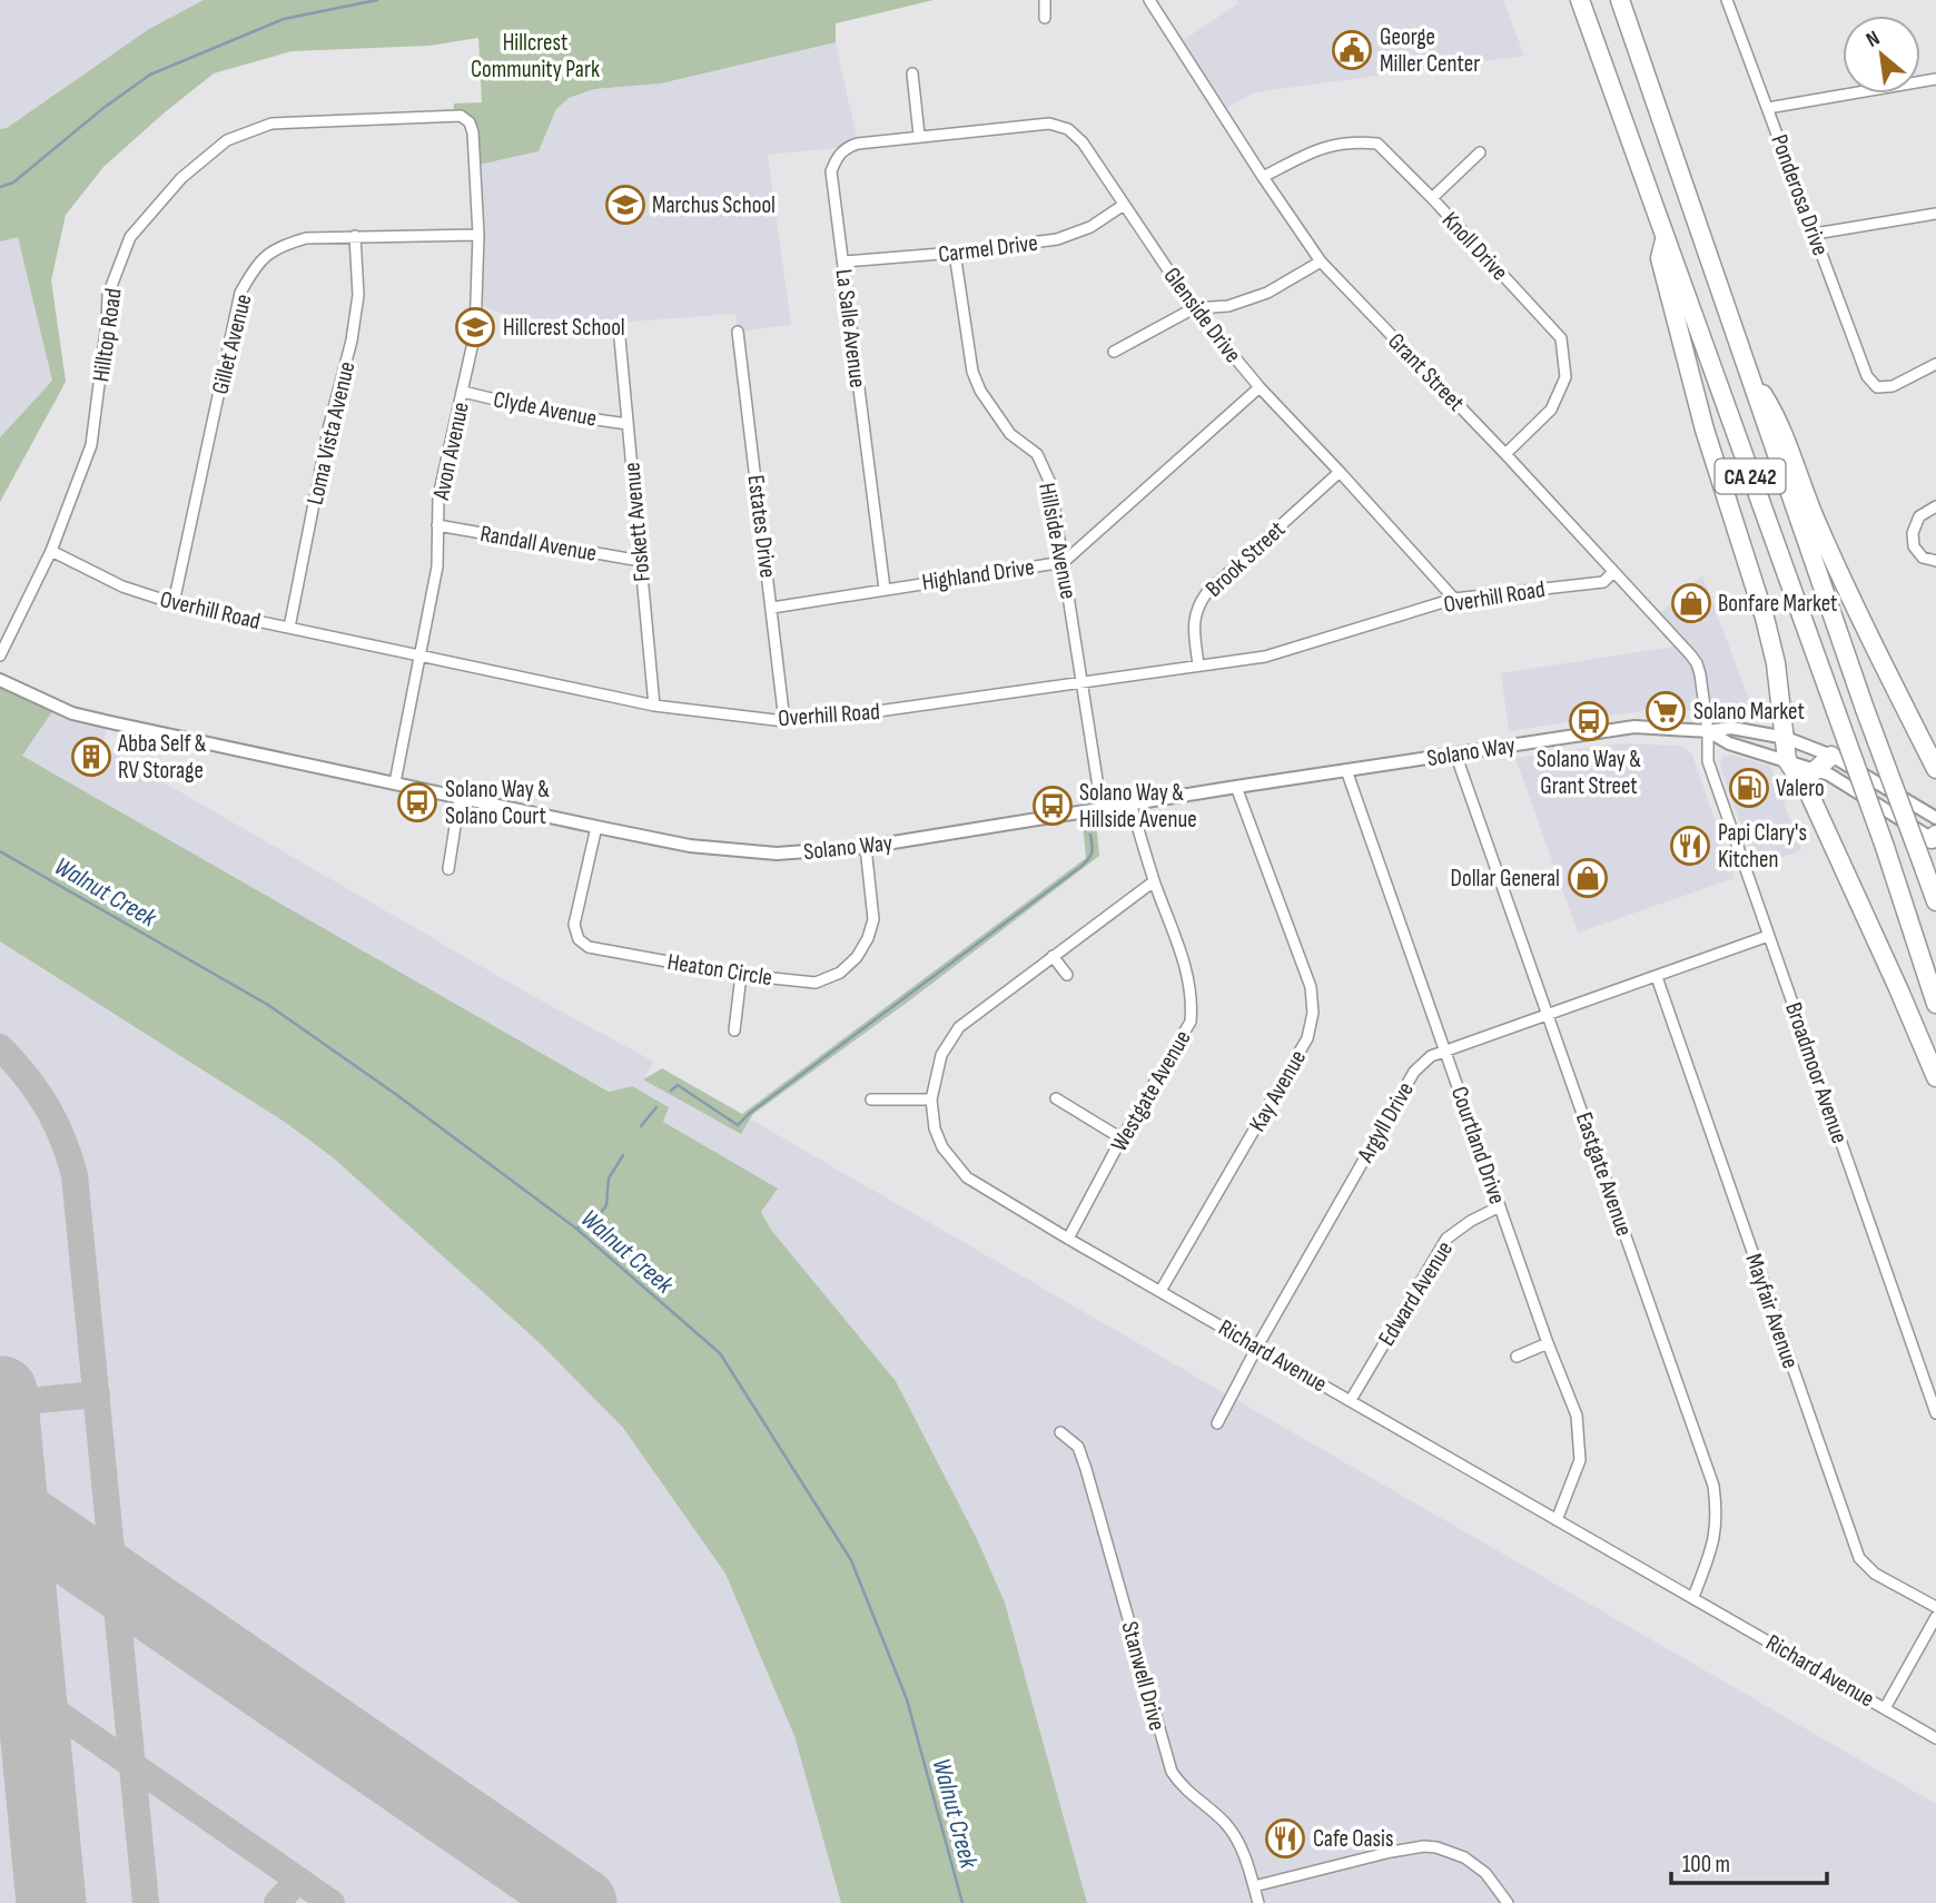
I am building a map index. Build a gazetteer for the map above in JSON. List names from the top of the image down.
{
  "streets": {
    "highway": ["CA 242"],
    "street": [
      "Ponderosa Drive",
      "Knoll Drive",
      "Carmel Drive",
      "Glenside Drive",
      "La Salle Avenue",
      "Hilltop Road",
      "Gillet Avenue",
      "Grant Street",
      "Clyde Avenue",
      "Loma Vista Avenue",
      "Avon Avenue",
      "Foskett Avenue",
      "Estates Drive",
      "Hillside Avenue",
      "Randall Avenue",
      "Brook Street",
      "Highland Drive",
      "Overhill Road",
      "Solano Way",
      "Heaton Circle",
      "Broadmoor Avenue",
      "Westgate Avenue",
      "Kay Avenue",
      "Argyll Drive",
      "Courtland Drive",
      "Eastgate Avenue",
      "Edward Avenue",
      "Mayfair Avenue",
      "Richard Avenue",
      "Stanwell Drive"
    ]
  },
  "crossings": [
    ["Knoll Drive", "Grant Street"],
    ["Carmel Drive", "Glenside Drive"],
    ["Carmel Drive", "La Salle Avenue"],
    ["Carmel Drive", "Hillside Avenue"],
    ["Glenside Drive", "La Salle Avenue"],
    ["Glenside Drive", "Brook Street"],
    ["Glenside Drive", "Highland Drive"],
    ["Glenside Drive", "Overhill Road"],
    ["La Salle Avenue", "Highland Drive"],
    ["Hilltop Road", "Avon Avenue"],
    ["Hilltop Road", "Overhill Road"],
    ["Gillet Avenue", "Loma Vista Avenue"],
    ["Gillet Avenue", "Avon Avenue"],
    ["Gillet Avenue", "Overhill Road"],
    ["Grant Street", "Overhill Road"],
    ["Grant Street", "Solano Way"],
    ["Grant Street", "Broadmoor Avenue"],
    ["Clyde Avenue", "Avon Avenue"],
    ["Clyde Avenue", "Foskett Avenue"],
    ["Loma Vista Avenue", "Overhill Road"],
    ["Avon Avenue", "Randall Avenue"],
    ["Avon Avenue", "Overhill Road"],
    ["Avon Avenue", "Solano Way"],
    ["Foskett Avenue", "Randall Avenue"],
    ["Foskett Avenue", "Overhill Road"],
    ["Estates Drive", "Highland Drive"],
    ["Estates Drive", "Overhill Road"],
    ["Hillside Avenue", "Highland Drive"],
    ["Hillside Avenue", "Overhill Road"],
    ["Hillside Avenue", "Solano Way"],
    ["Brook Street", "Overhill Road"],
    ["Solano Way", "Heaton Circle"],
    ["Solano Way", "Broadmoor Avenue"],
    ["Solano Way", "Westgate Avenue"],
    ["Solano Way", "Kay Avenue"],
    ["Solano Way", "Courtland Drive"],
    ["Solano Way", "Eastgate Avenue"],
    ["Broadmoor Avenue", "Argyll Drive"],
    ["Westgate Avenue", "Richard Avenue"],
    ["Kay Avenue", "Richard Avenue"],
    ["Argyll Drive", "Courtland Drive"],
    ["Argyll Drive", "Eastgate Avenue"],
    ["Argyll Drive", "Mayfair Avenue"],
    ["Argyll Drive", "Richard Avenue"],
    ["Courtland Drive", "Edward Avenue"],
    ["Courtland Drive", "Richard Avenue"],
    ["Eastgate Avenue", "Richard Avenue"],
    ["Edward Avenue", "Richard Avenue"]
  ],
  "water": ["Walnut Creek"],
  "parks": ["Hillcrest Community Park"],
  "places": {
    "public building": ["George Miller Center"],
    "school or university": ["Marchus School", "Hillcrest School"],
    "shop": ["Bonfare Market", "Dollar General"],
    "supermarket": ["Solano Market"],
    "bus stop": ["Solano Way & Grant Street", "Solano Way & Solano Court", "Solano Way & Hillside Avenue"],
    "building": ["Abba Self & RV Storage"],
    "fuel station": ["Valero"],
    "restaurant": ["Papi Clary's Kitchen", "Cafe Oasis"]
  },
  "scale_bar": "100 m",
  "north": "top left"
}
